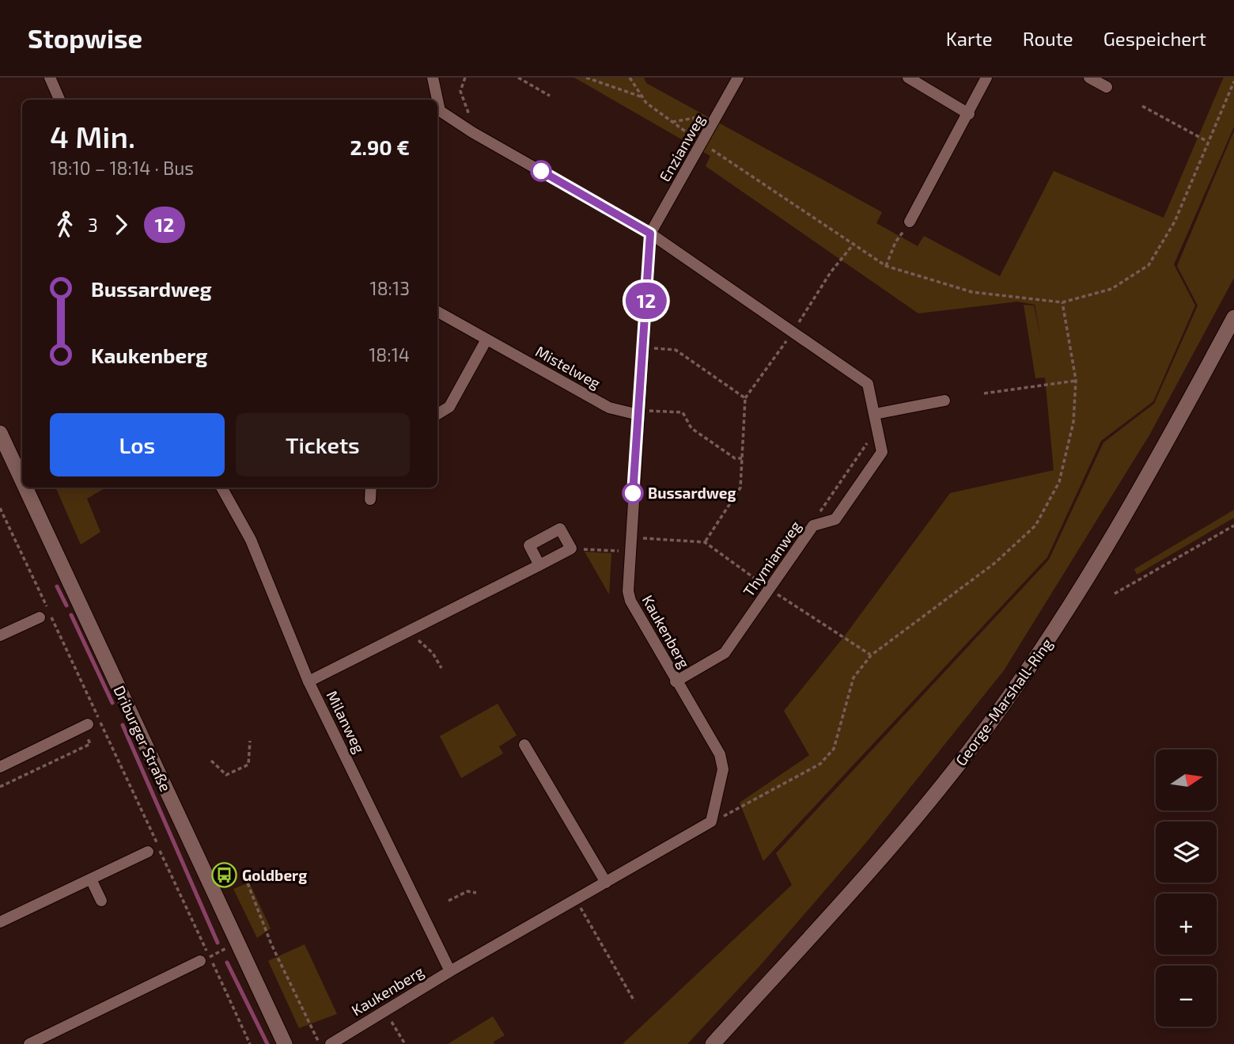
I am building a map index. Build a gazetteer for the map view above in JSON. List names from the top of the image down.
{
  "streets": {
    "main road": ["George-Marshall-Ring", "Driburger Straße"],
    "street": [
      "Enzianweg",
      "Mistelweg",
      "Thymianweg",
      "Kaukenberg",
      "Milanweg"
    ]
  },
  "crossings": [
    ["Enzianweg", "Thymianweg"],
    ["Enzianweg", "Kaukenberg"],
    ["Mistelweg", "Kaukenberg"],
    ["Thymianweg", "Kaukenberg"],
    ["Kaukenberg", "Milanweg"]
  ],
  "places": {
    "other": ["Bussardweg"],
    "bus stop": ["Goldberg"]
  },
  "lines": ["bus line 12"],
  "north": "right",
  "page": {
    "header": "Stopwise",
    "nav": ["Karte", "Route", "Gespeichert"],
    "on_map": "12",
    "heading": ["4 Min.", "18:10 – 18:14 · Bus", "2.90 €"],
    "legs": ["3", "12"],
    "list": [
      {
        "name": "Bussardweg",
        "value": "18:13"
      },
      {
        "name": "Kaukenberg",
        "value": "18:14"
      }
    ],
    "buttons": ["Los", "Tickets"],
    "map_buttons": ["+", "−"]
  }
}
